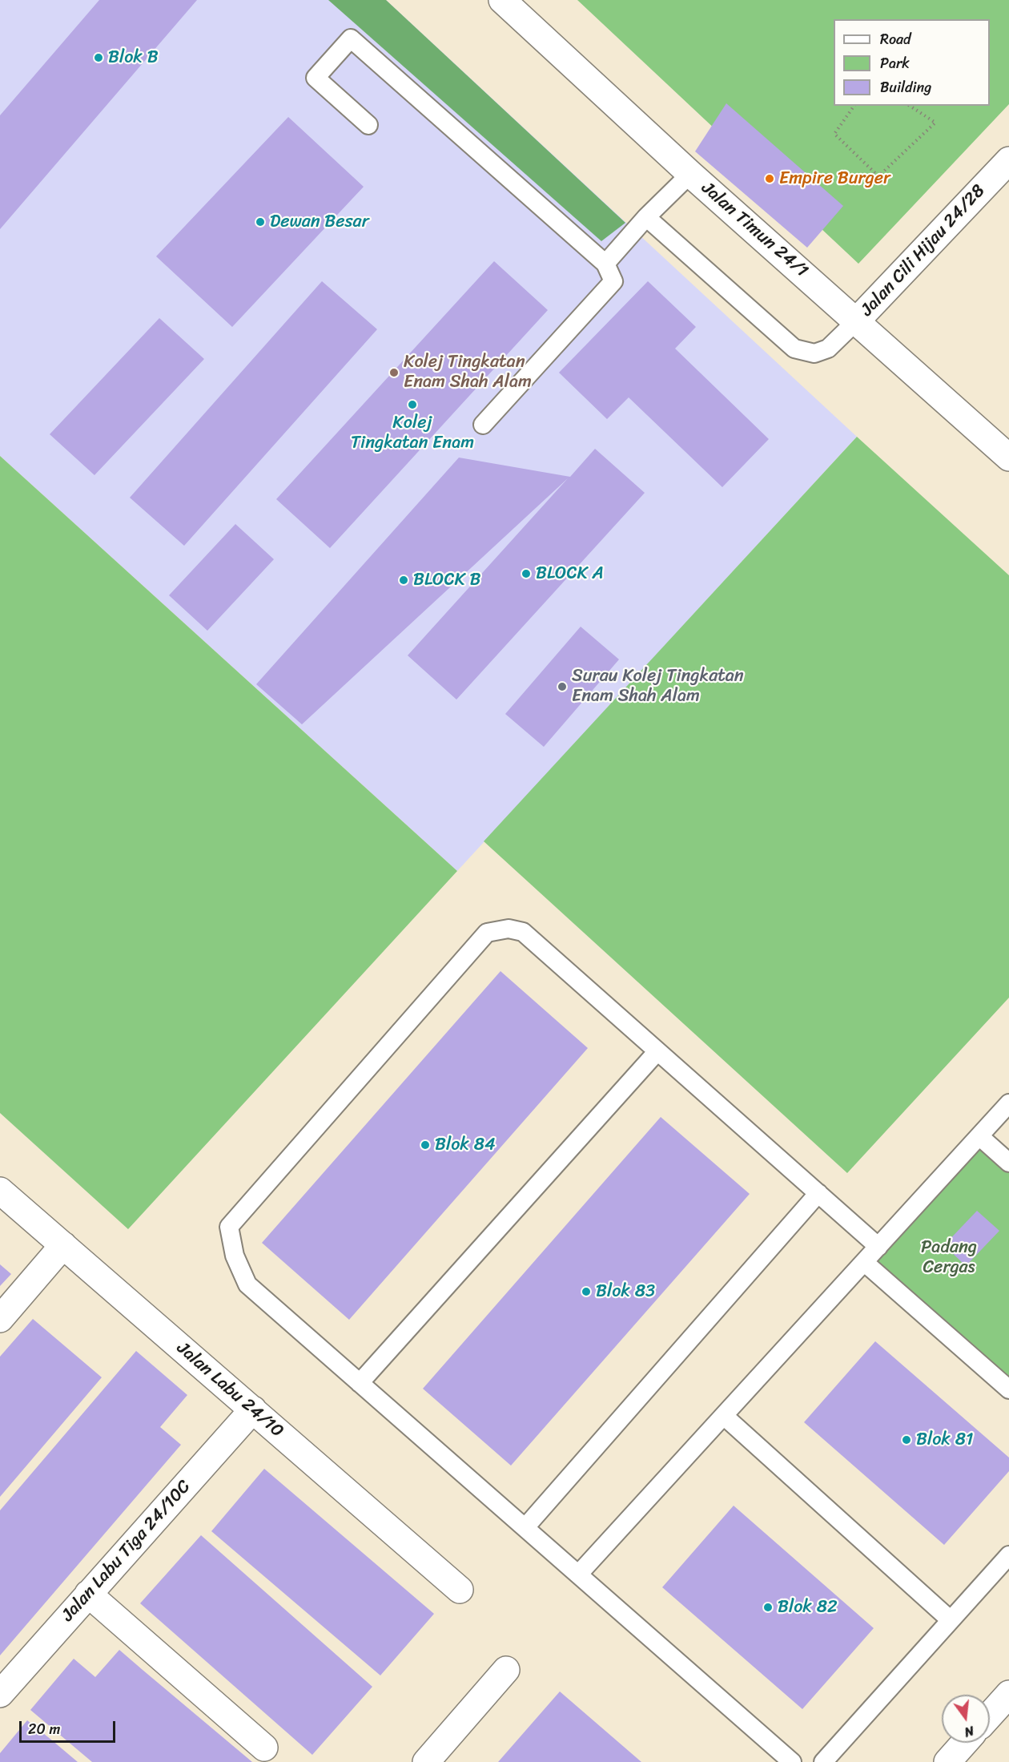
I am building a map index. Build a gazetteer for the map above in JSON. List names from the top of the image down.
{
  "streets": {
    "street": [
      "Jalan Timun 24/1",
      "Jalan Cili Hijau 24/28",
      "Jalan Labu 24/10",
      "Jalan Labu Tiga 24/10C"
    ]
  },
  "crossings": [
    ["Jalan Timun 24/1", "Jalan Cili Hijau 24/28"],
    ["Jalan Labu 24/10", "Jalan Labu Tiga 24/10C"]
  ],
  "parks": ["Padang Cergas"],
  "places": [
    "Blok B",
    "Empire Burger",
    "Dewan Besar",
    "Kolej Tingkatan Enam Shah Alam",
    "Kolej Tingkatan Enam",
    "BLOCK A",
    "BLOCK B",
    "Surau Kolej Tingkatan Enam Shah Alam",
    "Blok 84",
    "Blok 83",
    "Blok 81",
    "Blok 82"
  ],
  "legend": ["Road", "Park", "Building"],
  "scale_bar": "20 m",
  "north": "bottom"
}
